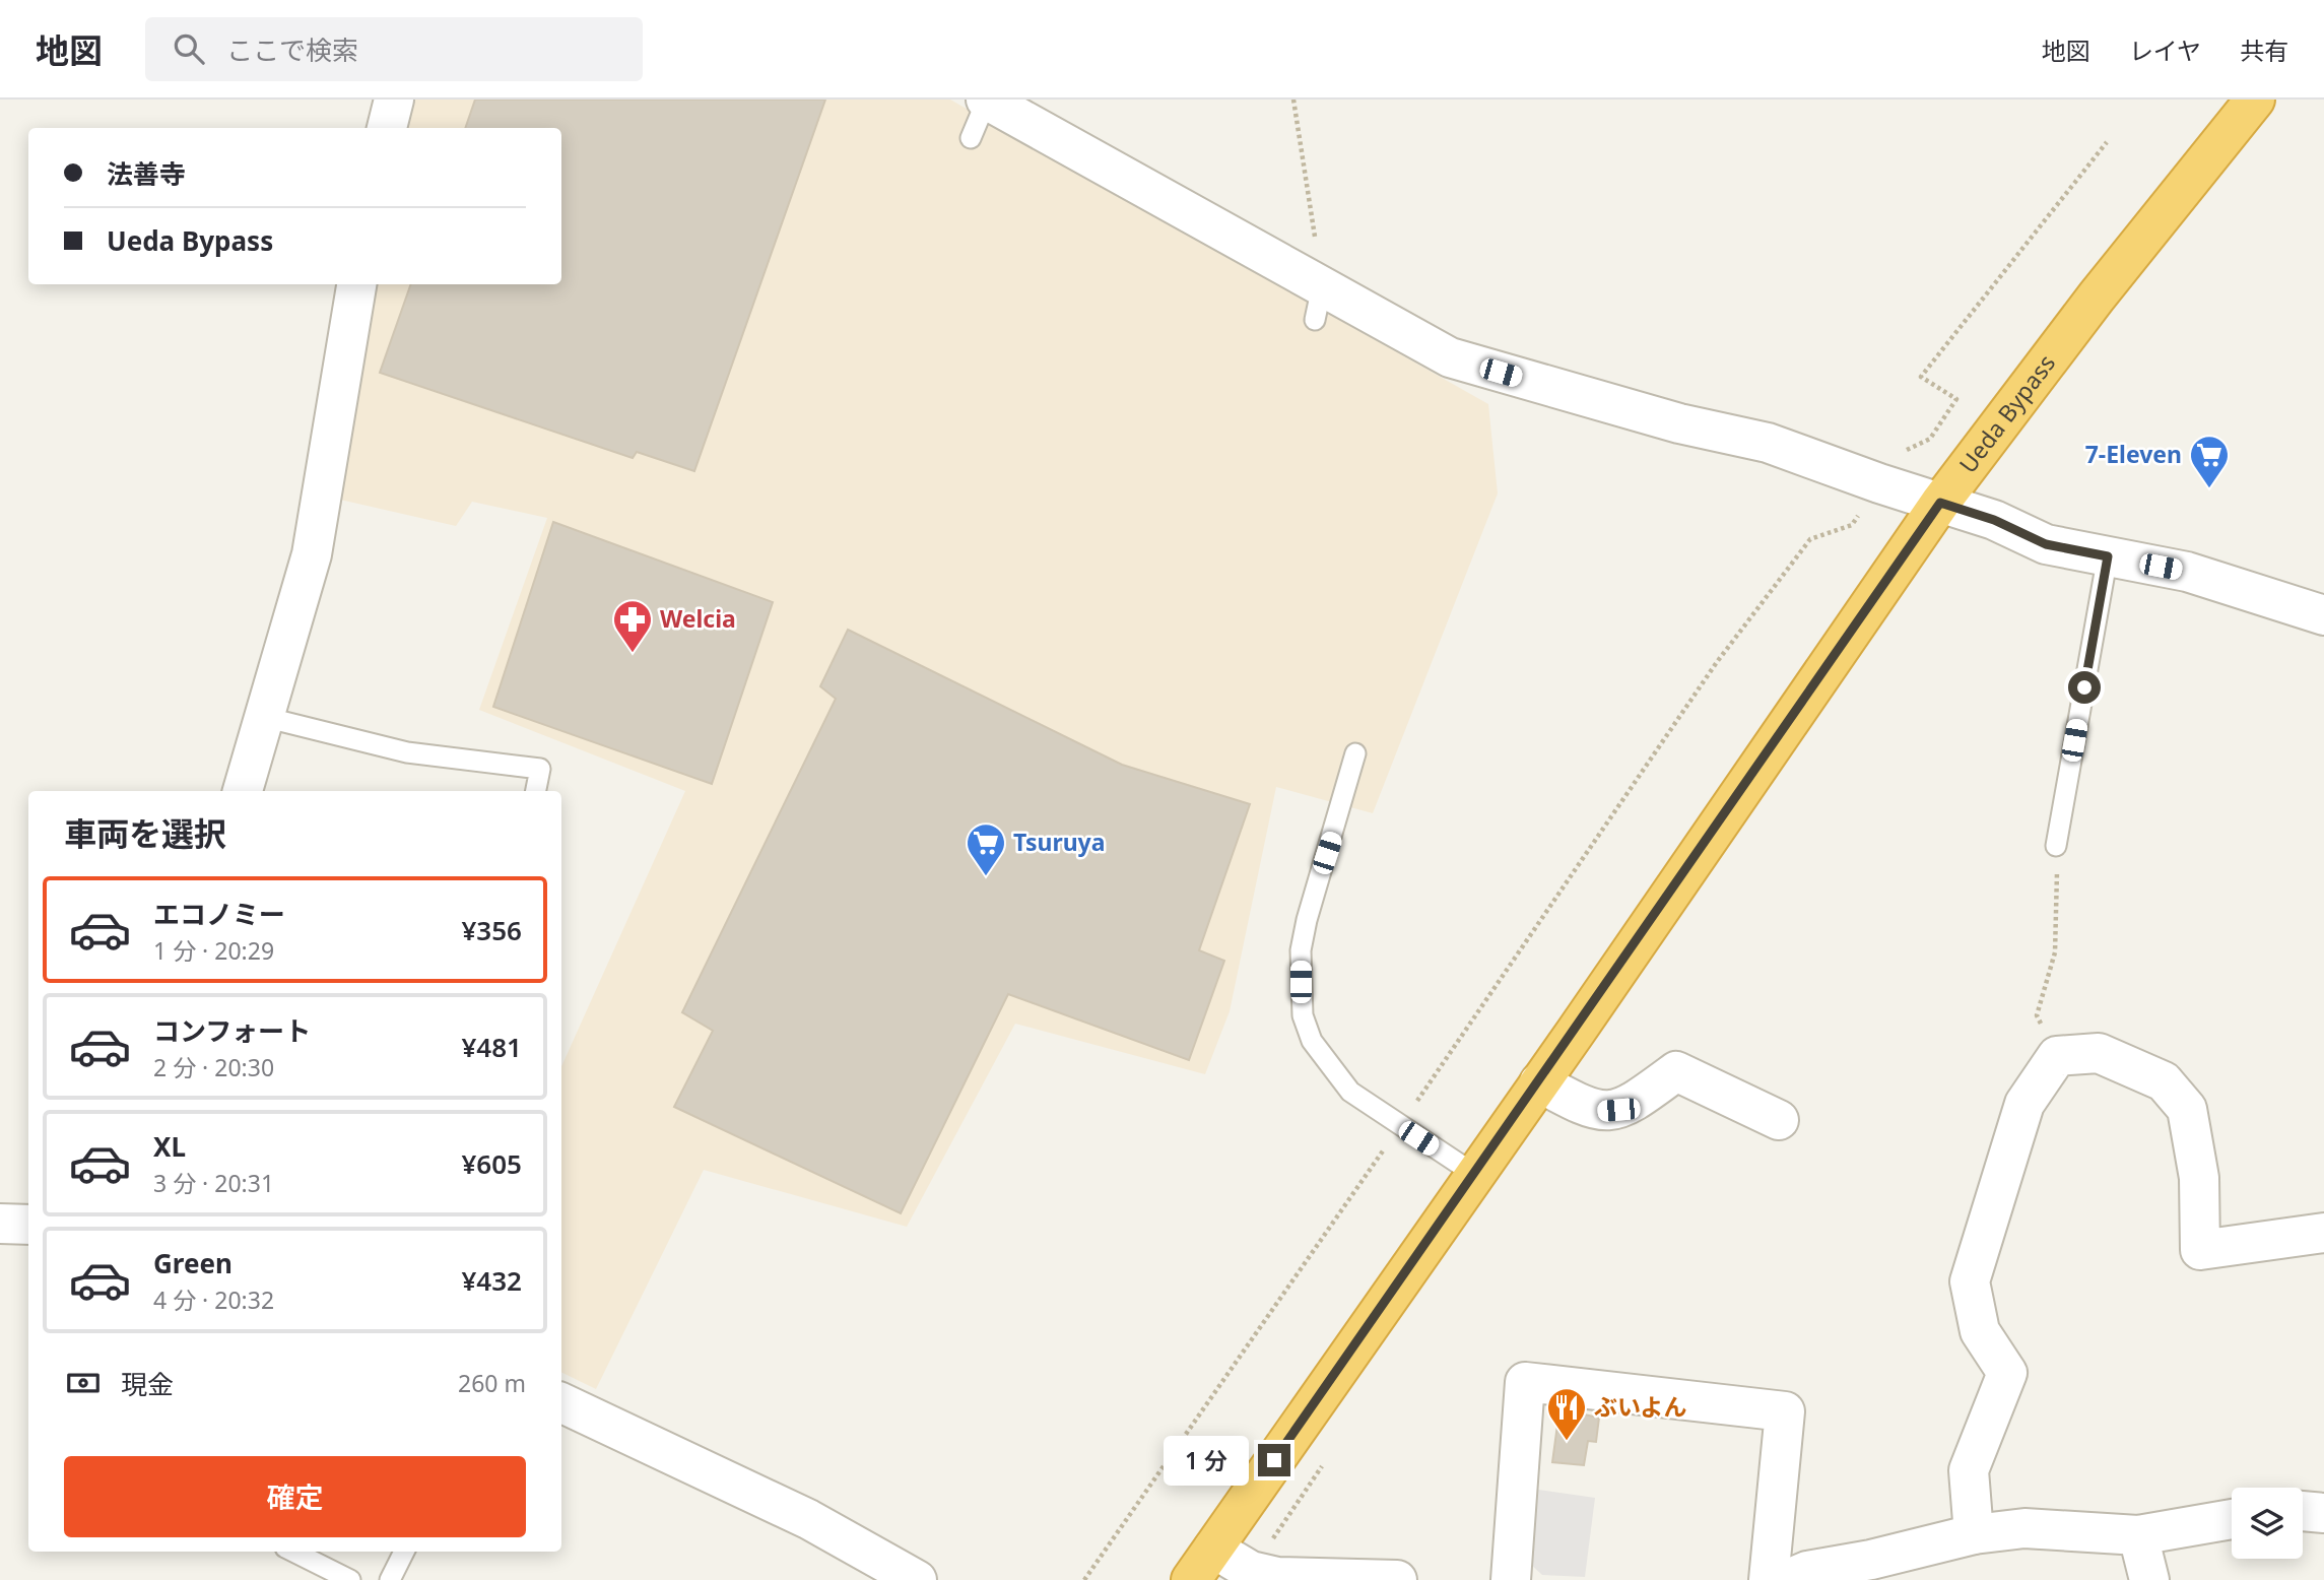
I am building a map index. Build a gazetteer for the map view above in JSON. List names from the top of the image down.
{
  "streets": {
    "highway": ["Ueda Bypass"]
  },
  "places": {
    "supermarket": ["7-Eleven", "Tsuruya"],
    "pharmacy": ["Welcia"],
    "restaurant": ["ぶいよん"]
  },
  "page": {
    "header": "地図",
    "search": "ここで検索",
    "nav": ["地図", "レイヤ", "共有"],
    "banner": ["法善寺", "Ueda Bypass"],
    "heading": "車両を選択",
    "list": [
      {
        "name": "エコノミー",
        "note": "1 分 · 20:29",
        "value": "¥356"
      },
      {
        "name": "コンフォート",
        "note": "2 分 · 20:30",
        "value": "¥481"
      },
      {
        "name": "XL",
        "note": "3 分 · 20:31",
        "value": "¥605"
      },
      {
        "name": "Green",
        "note": "4 分 · 20:32",
        "value": "¥432"
      }
    ],
    "pay": ["現金", "260 m"],
    "bubble": "1 分",
    "buttons": "確定"
  }
}
